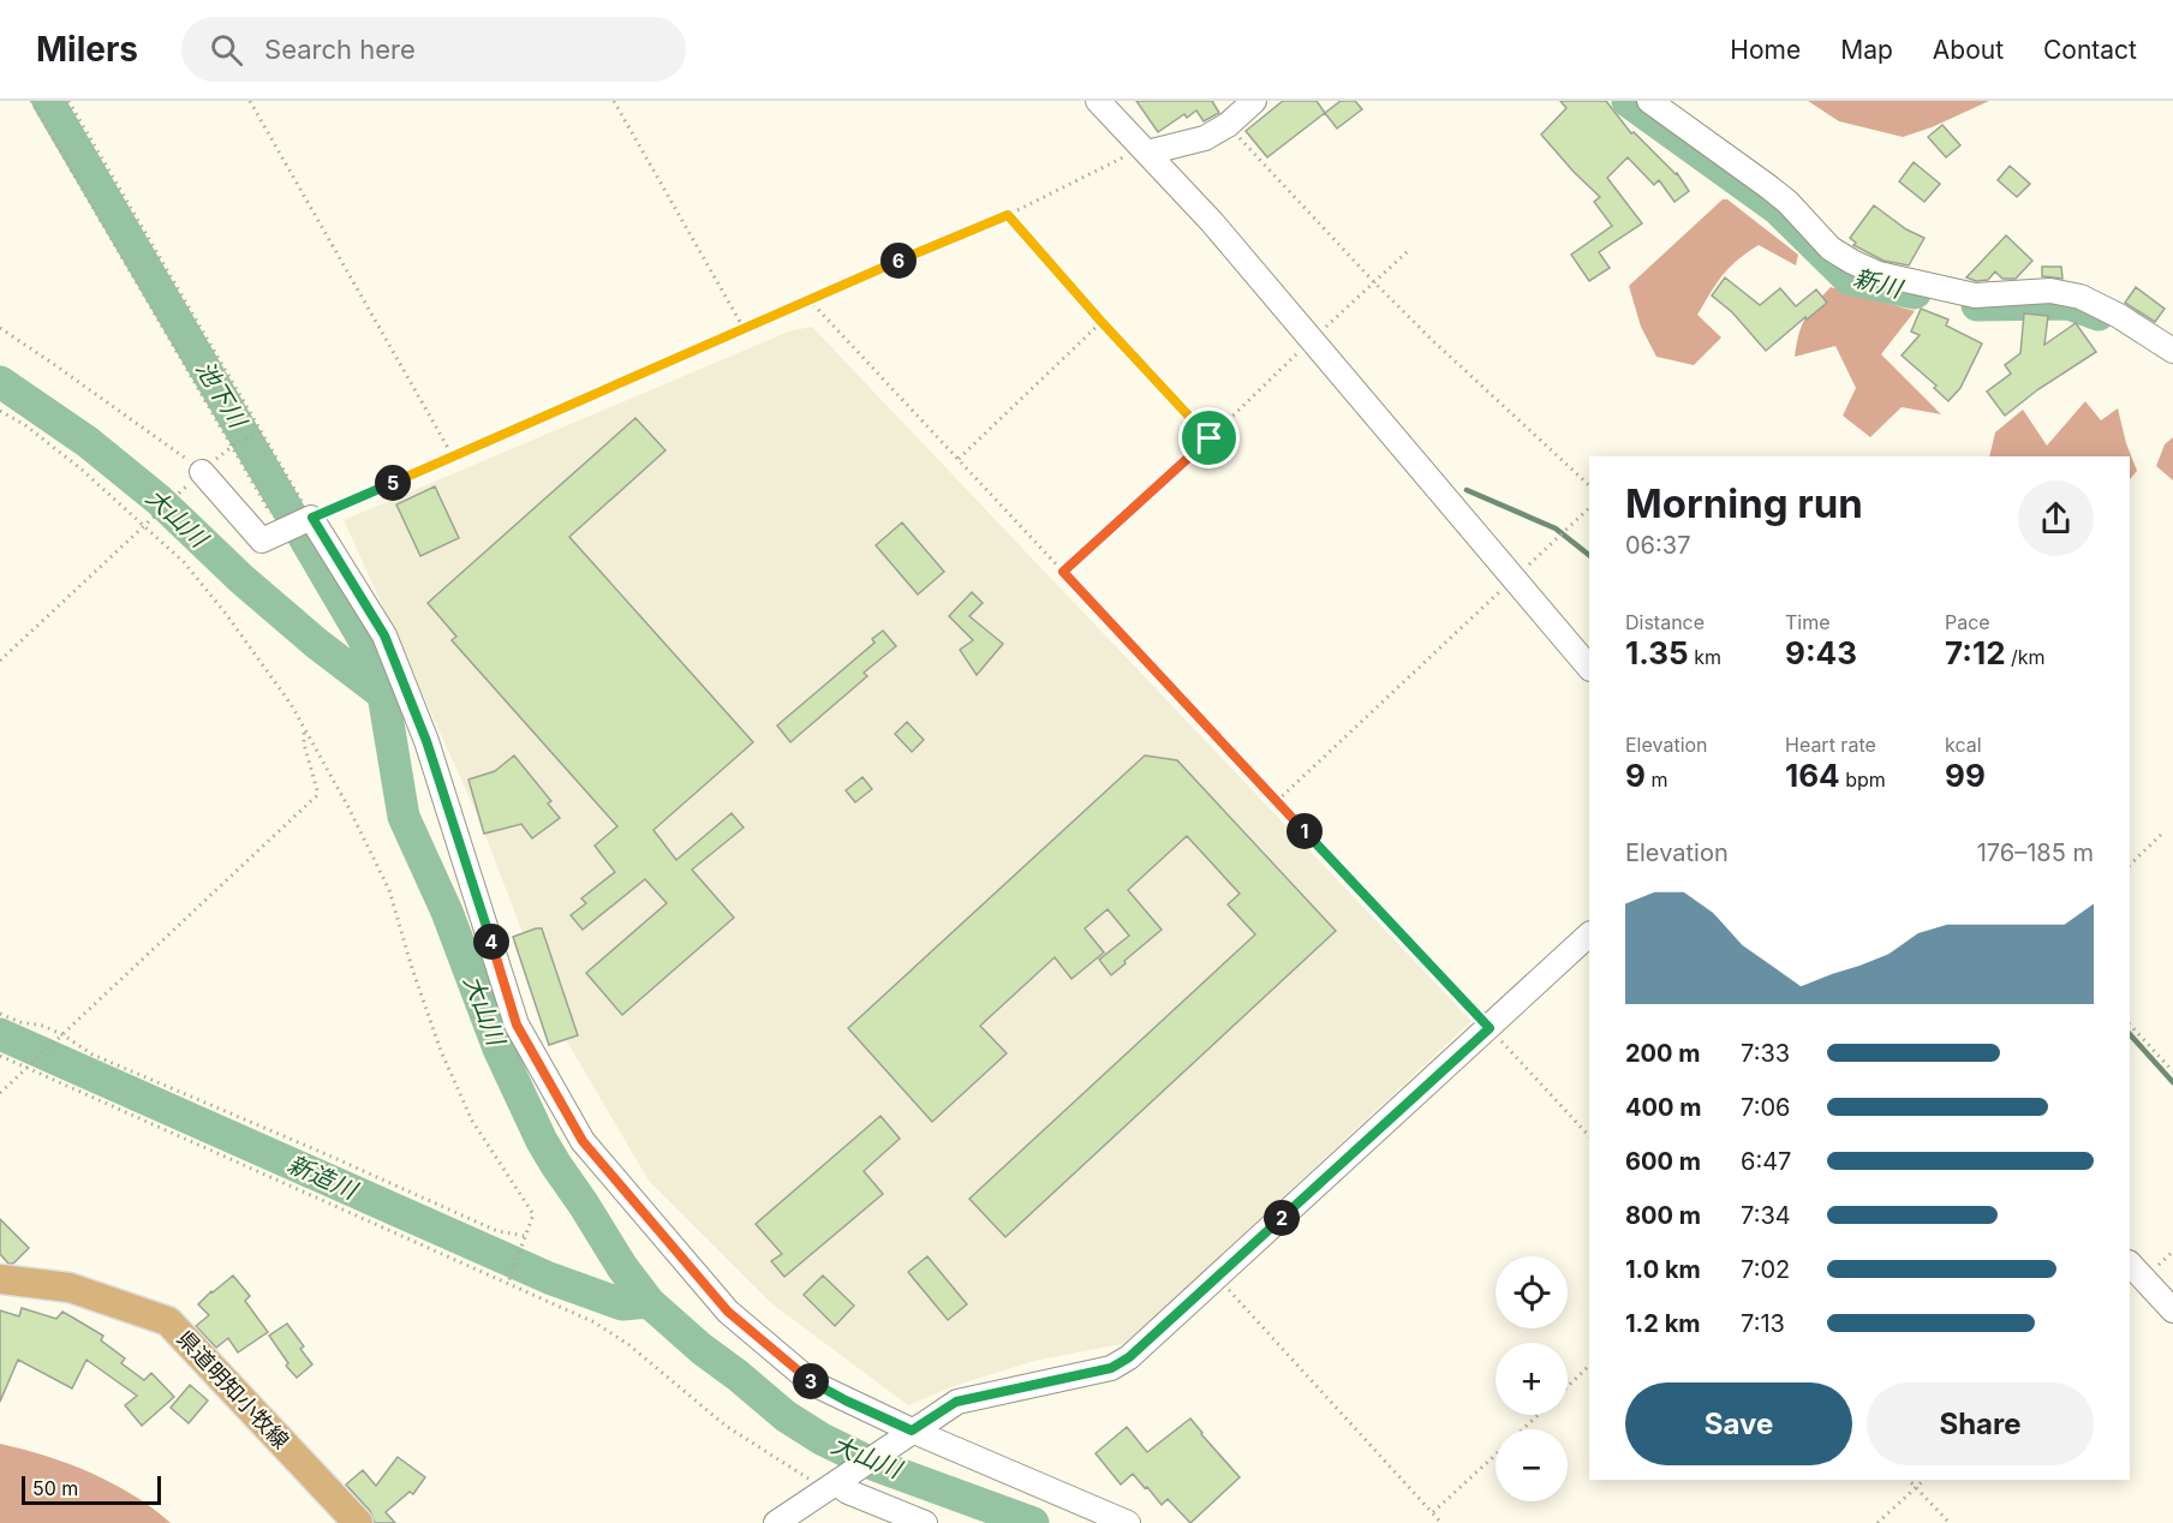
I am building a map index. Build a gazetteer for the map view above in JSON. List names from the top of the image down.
{
  "streets": {
    "main road": ["県道明知小牧線"]
  },
  "water": [
    "新川",
    "池下川",
    "大山川",
    "新造川"
  ],
  "scale_bar": "50 m",
  "page": {
    "header": "Milers",
    "search": "Search here",
    "nav": [
      "Home",
      "Map",
      "About",
      "Contact"
    ],
    "pins": [
      "6",
      "5",
      "1",
      "4",
      "2",
      "3"
    ],
    "heading": ["Morning run", "06:37"],
    "stats": [
      ["Distance", "1.35 km"],
      ["Time", "9:43"],
      ["Pace", "7:12 /km"],
      ["Elevation", "9 m"],
      ["Heart rate", "164 bpm"],
      ["kcal", "99"]
    ],
    "chart": ["Elevation", "176–185 m"],
    "list": [
      {
        "name": "200 m",
        "note": "7:33"
      },
      {
        "name": "400 m",
        "note": "7:06"
      },
      {
        "name": "600 m",
        "note": "6:47"
      },
      {
        "name": "800 m",
        "note": "7:34"
      },
      {
        "name": "1.0 km",
        "note": "7:02"
      },
      {
        "name": "1.2 km",
        "note": "7:13"
      }
    ],
    "map_buttons": ["+", "−"],
    "buttons": ["Save", "Share"],
    "scale": "50 m"
  }
}
